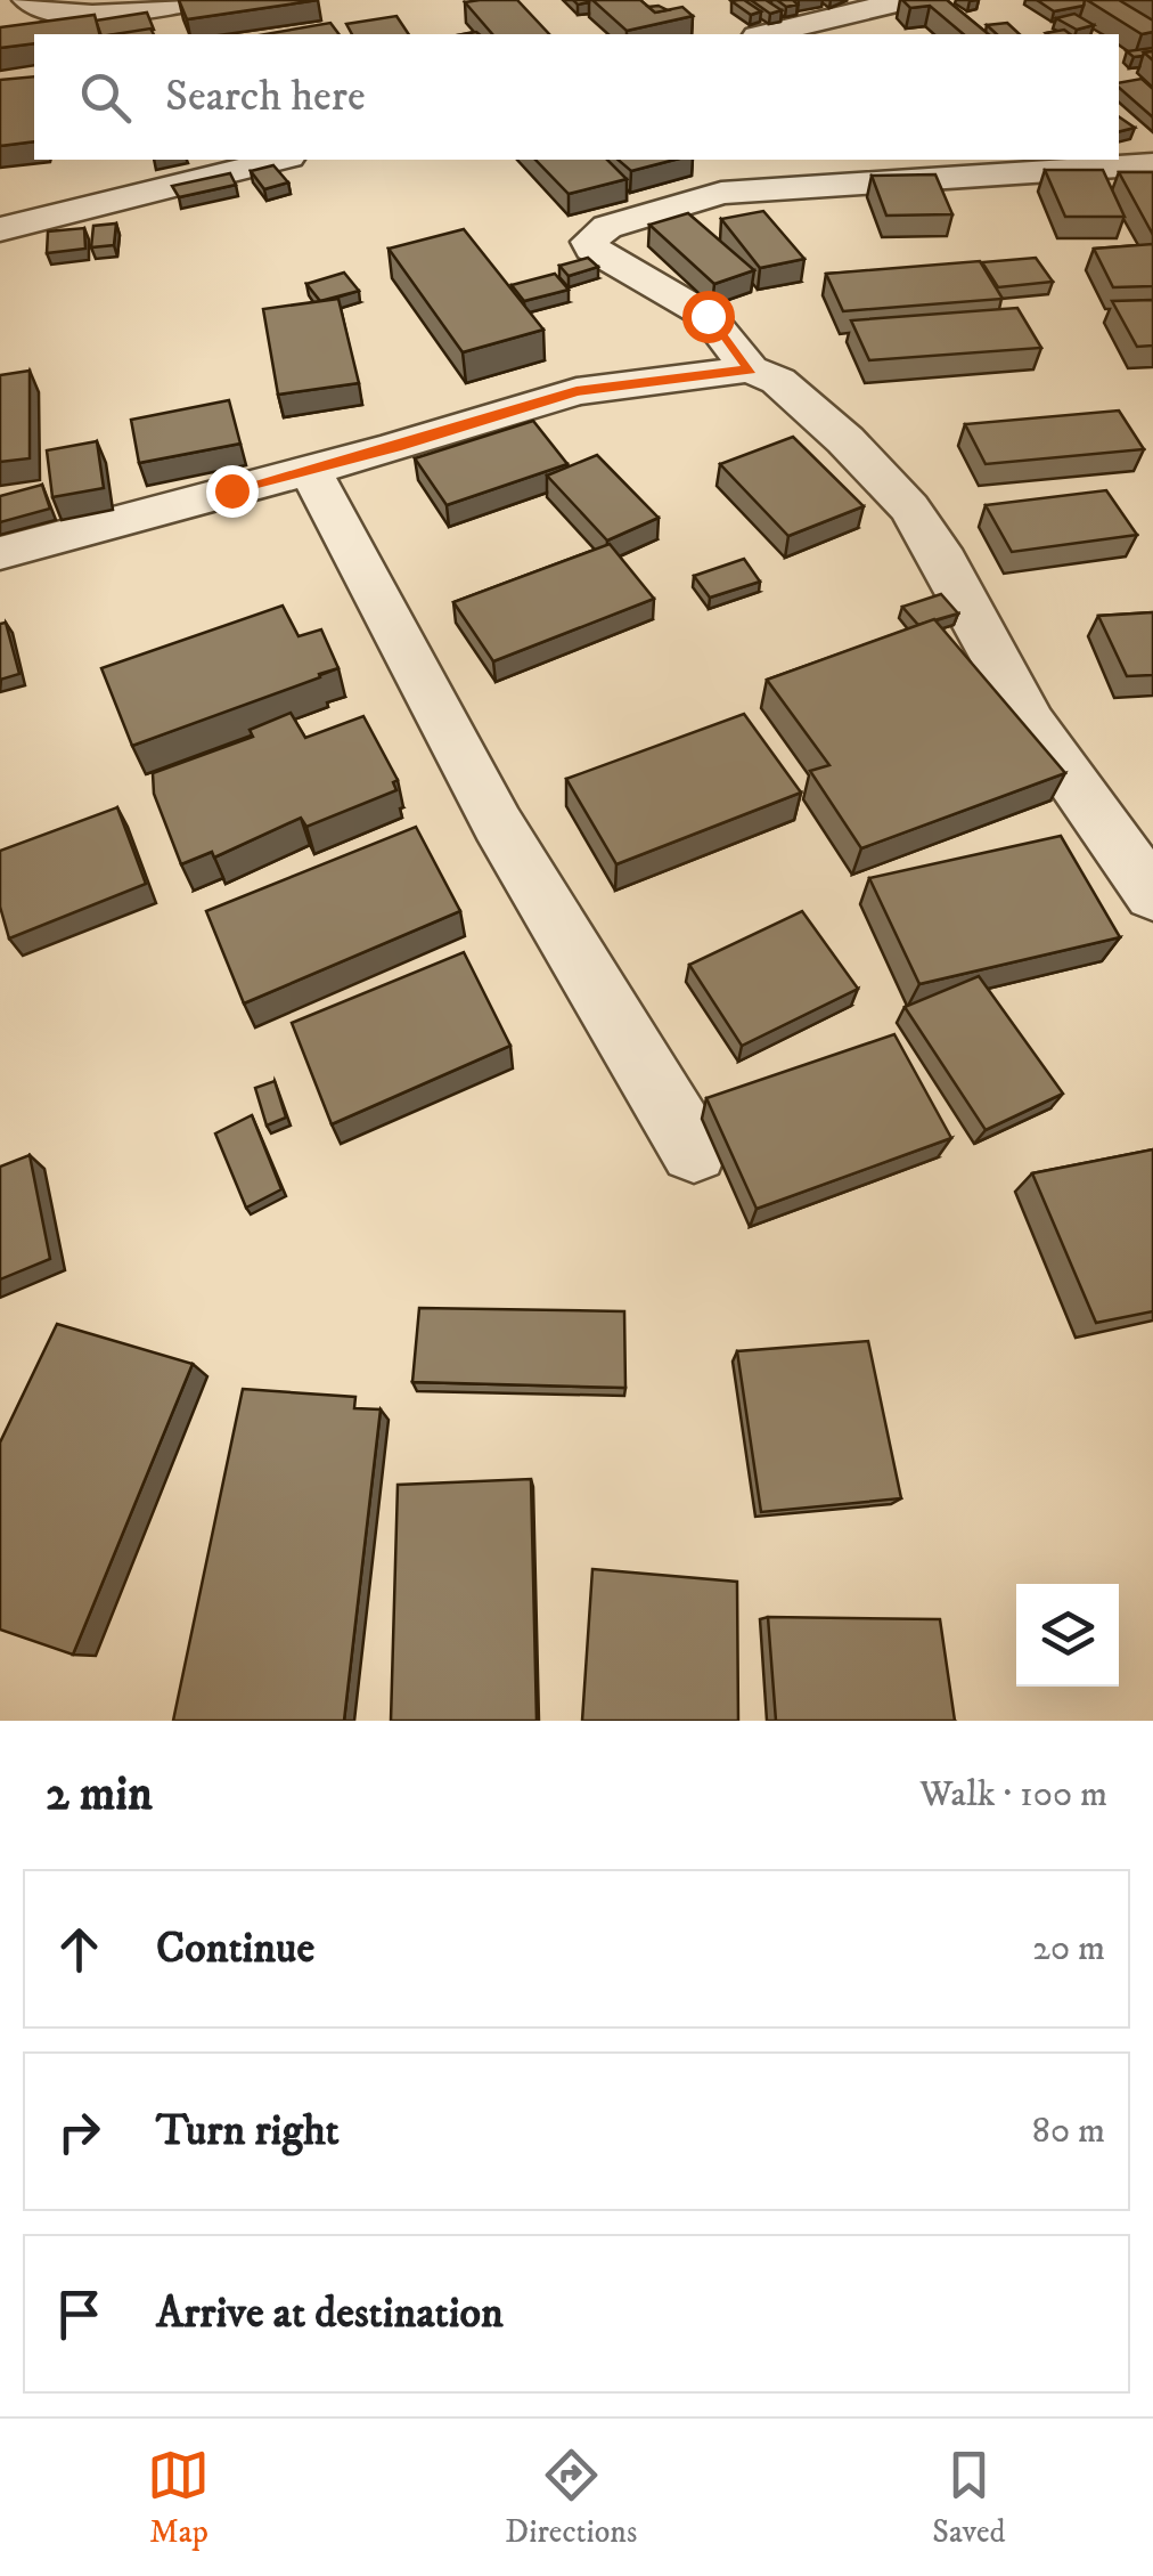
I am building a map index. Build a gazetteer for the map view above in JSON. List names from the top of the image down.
{
  "page": {
    "search": "Search here",
    "heading": ["2 min", "Walk · 100 m"],
    "list": [
      ["Continue", "20 m"],
      ["Turn right", "80 m"],
      "Arrive at destination"
    ],
    "nav": ["Map", "Directions", "Saved"]
  }
}
